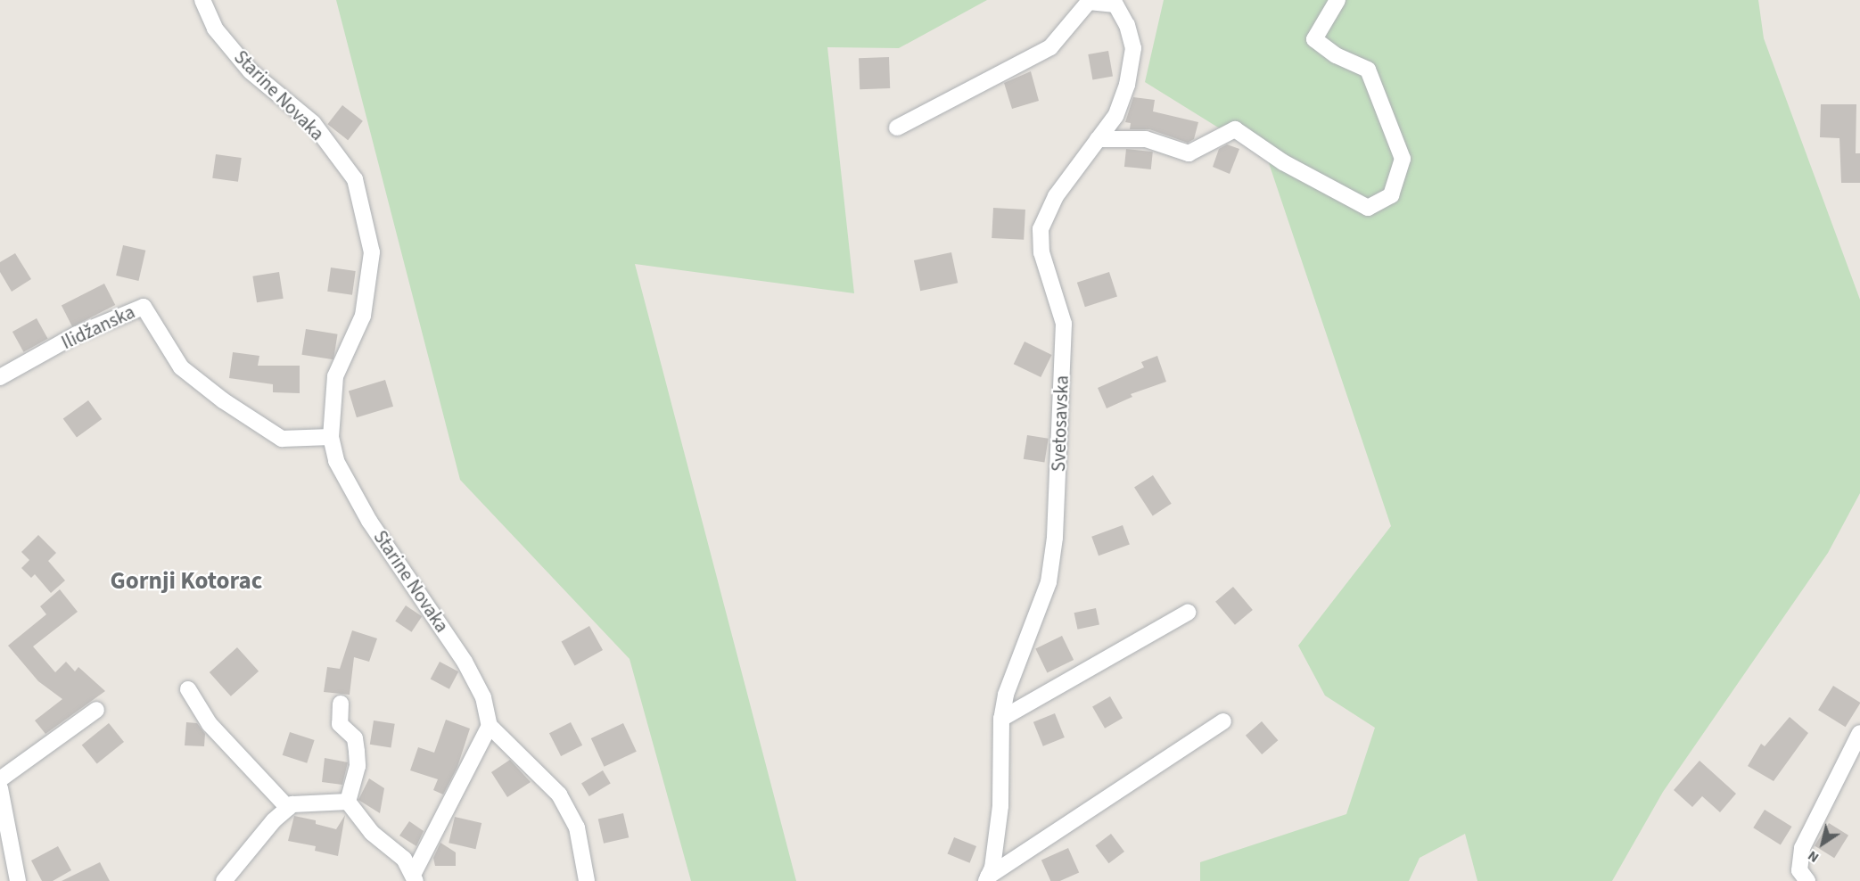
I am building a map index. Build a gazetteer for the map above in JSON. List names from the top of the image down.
{
  "streets": {
    "street": ["Starine Novaka", "Ilidžanska", "Svetosavska"]
  },
  "crossings": [
    ["Starine Novaka", "Ilidžanska"]
  ],
  "districts": ["Gornji Kotorac"],
  "north": "bottom left"
}
